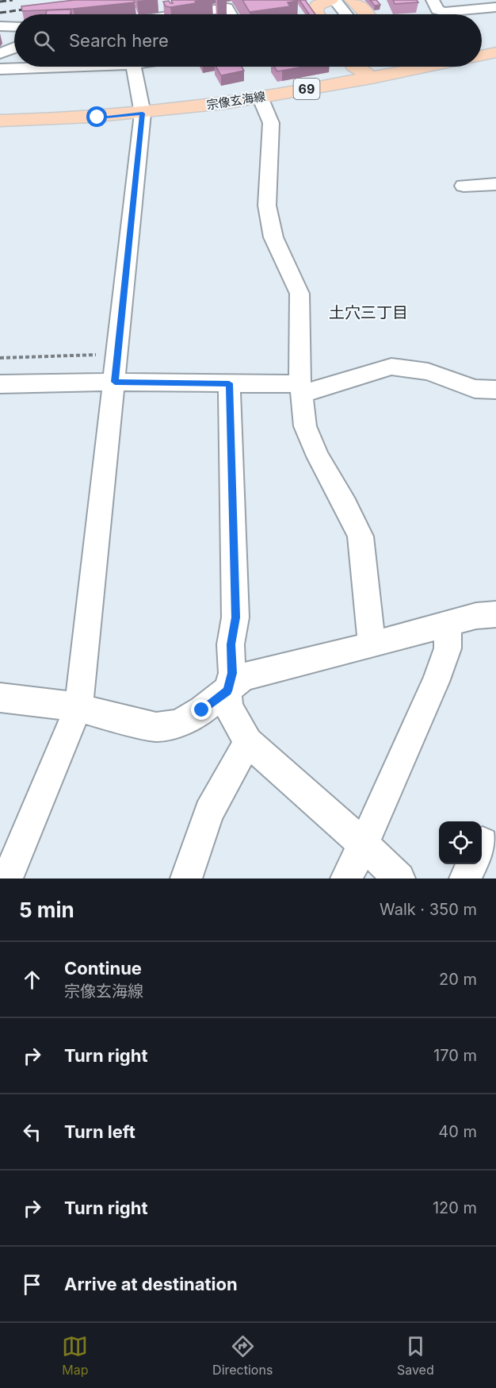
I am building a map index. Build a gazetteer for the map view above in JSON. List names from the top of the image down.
{
  "streets": {
    "main road": ["69", "宗像玄海線"]
  },
  "districts": ["土穴三丁目"],
  "page": {
    "search": "Search here",
    "heading": ["5 min", "Walk · 350 m"],
    "list": [
      ["Continue", "宗像玄海線", "20 m"],
      ["Turn right", "170 m"],
      ["Turn left", "40 m"],
      ["Turn right", "120 m"],
      "Arrive at destination"
    ],
    "nav": ["Map", "Directions", "Saved"]
  }
}
